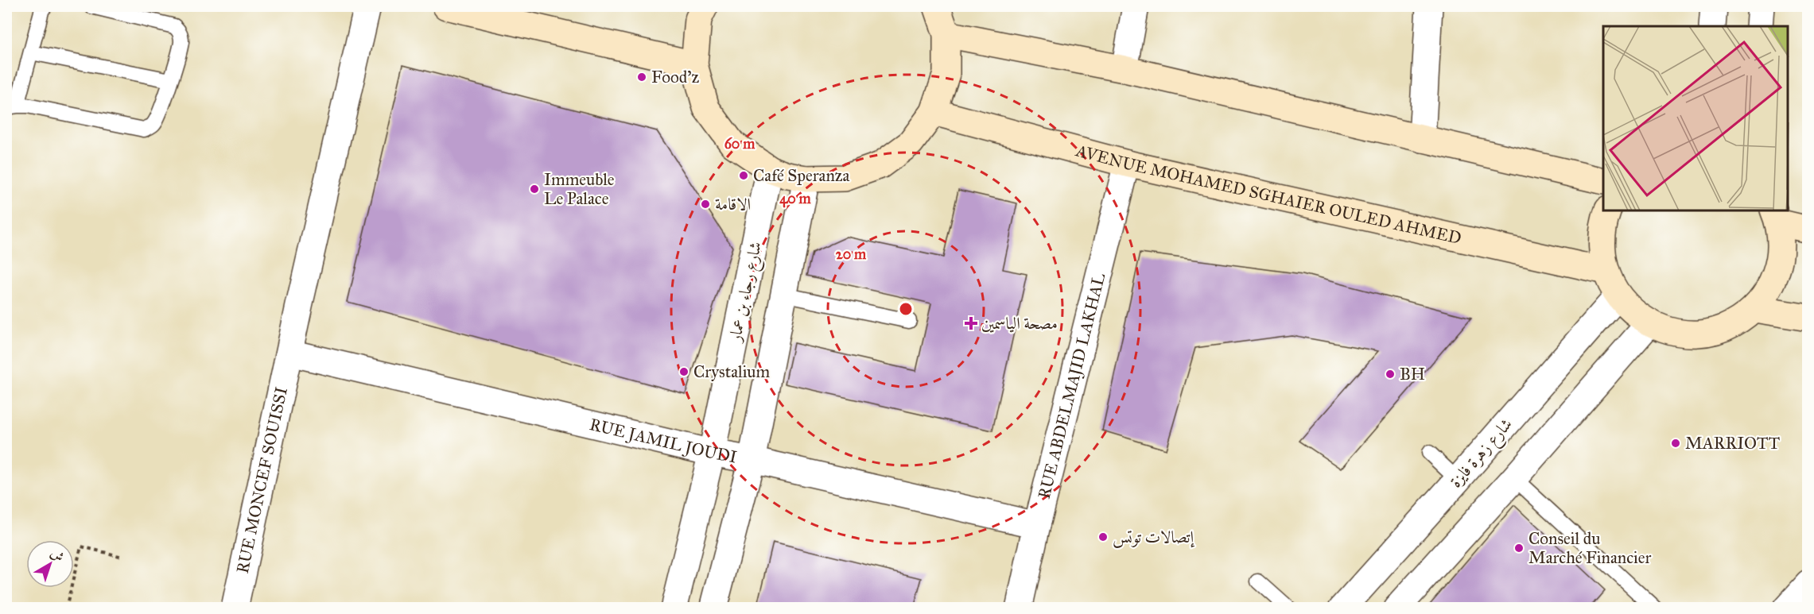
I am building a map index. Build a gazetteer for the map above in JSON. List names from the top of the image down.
{
  "streets": {
    "street": [
      "AVENUE MOHAMED SGHAIER OULED AHMED",
      "شارع رجاء بن عمار",
      "RUE ABDELMAJID LAKHAL",
      "RUE JAMIL JOUDI",
      "شارع زهرة فايزة",
      "RUE MONCEF SOUISSI"
    ]
  },
  "crossings": [
    ["AVENUE MOHAMED SGHAIER OULED AHMED", "RUE ABDELMAJID LAKHAL"],
    ["شارع رجاء بن عمار", "RUE JAMIL JOUDI"],
    ["RUE ABDELMAJID LAKHAL", "RUE JAMIL JOUDI"],
    ["RUE JAMIL JOUDI", "RUE MONCEF SOUISSI"]
  ],
  "places": {
    "other": [
      "Food'z",
      "Café Speranza",
      "Immeuble Le Palace",
      "الاقامة",
      "Crystalium",
      "BH",
      "MARRIOTT",
      "إتصالات توتس",
      "Conseil du Marché Financier"
    ],
    "health": ["مصحة الياسمين"]
  },
  "north": "top right",
  "rings": ["60 m", "40 m", "20 m"]
}
